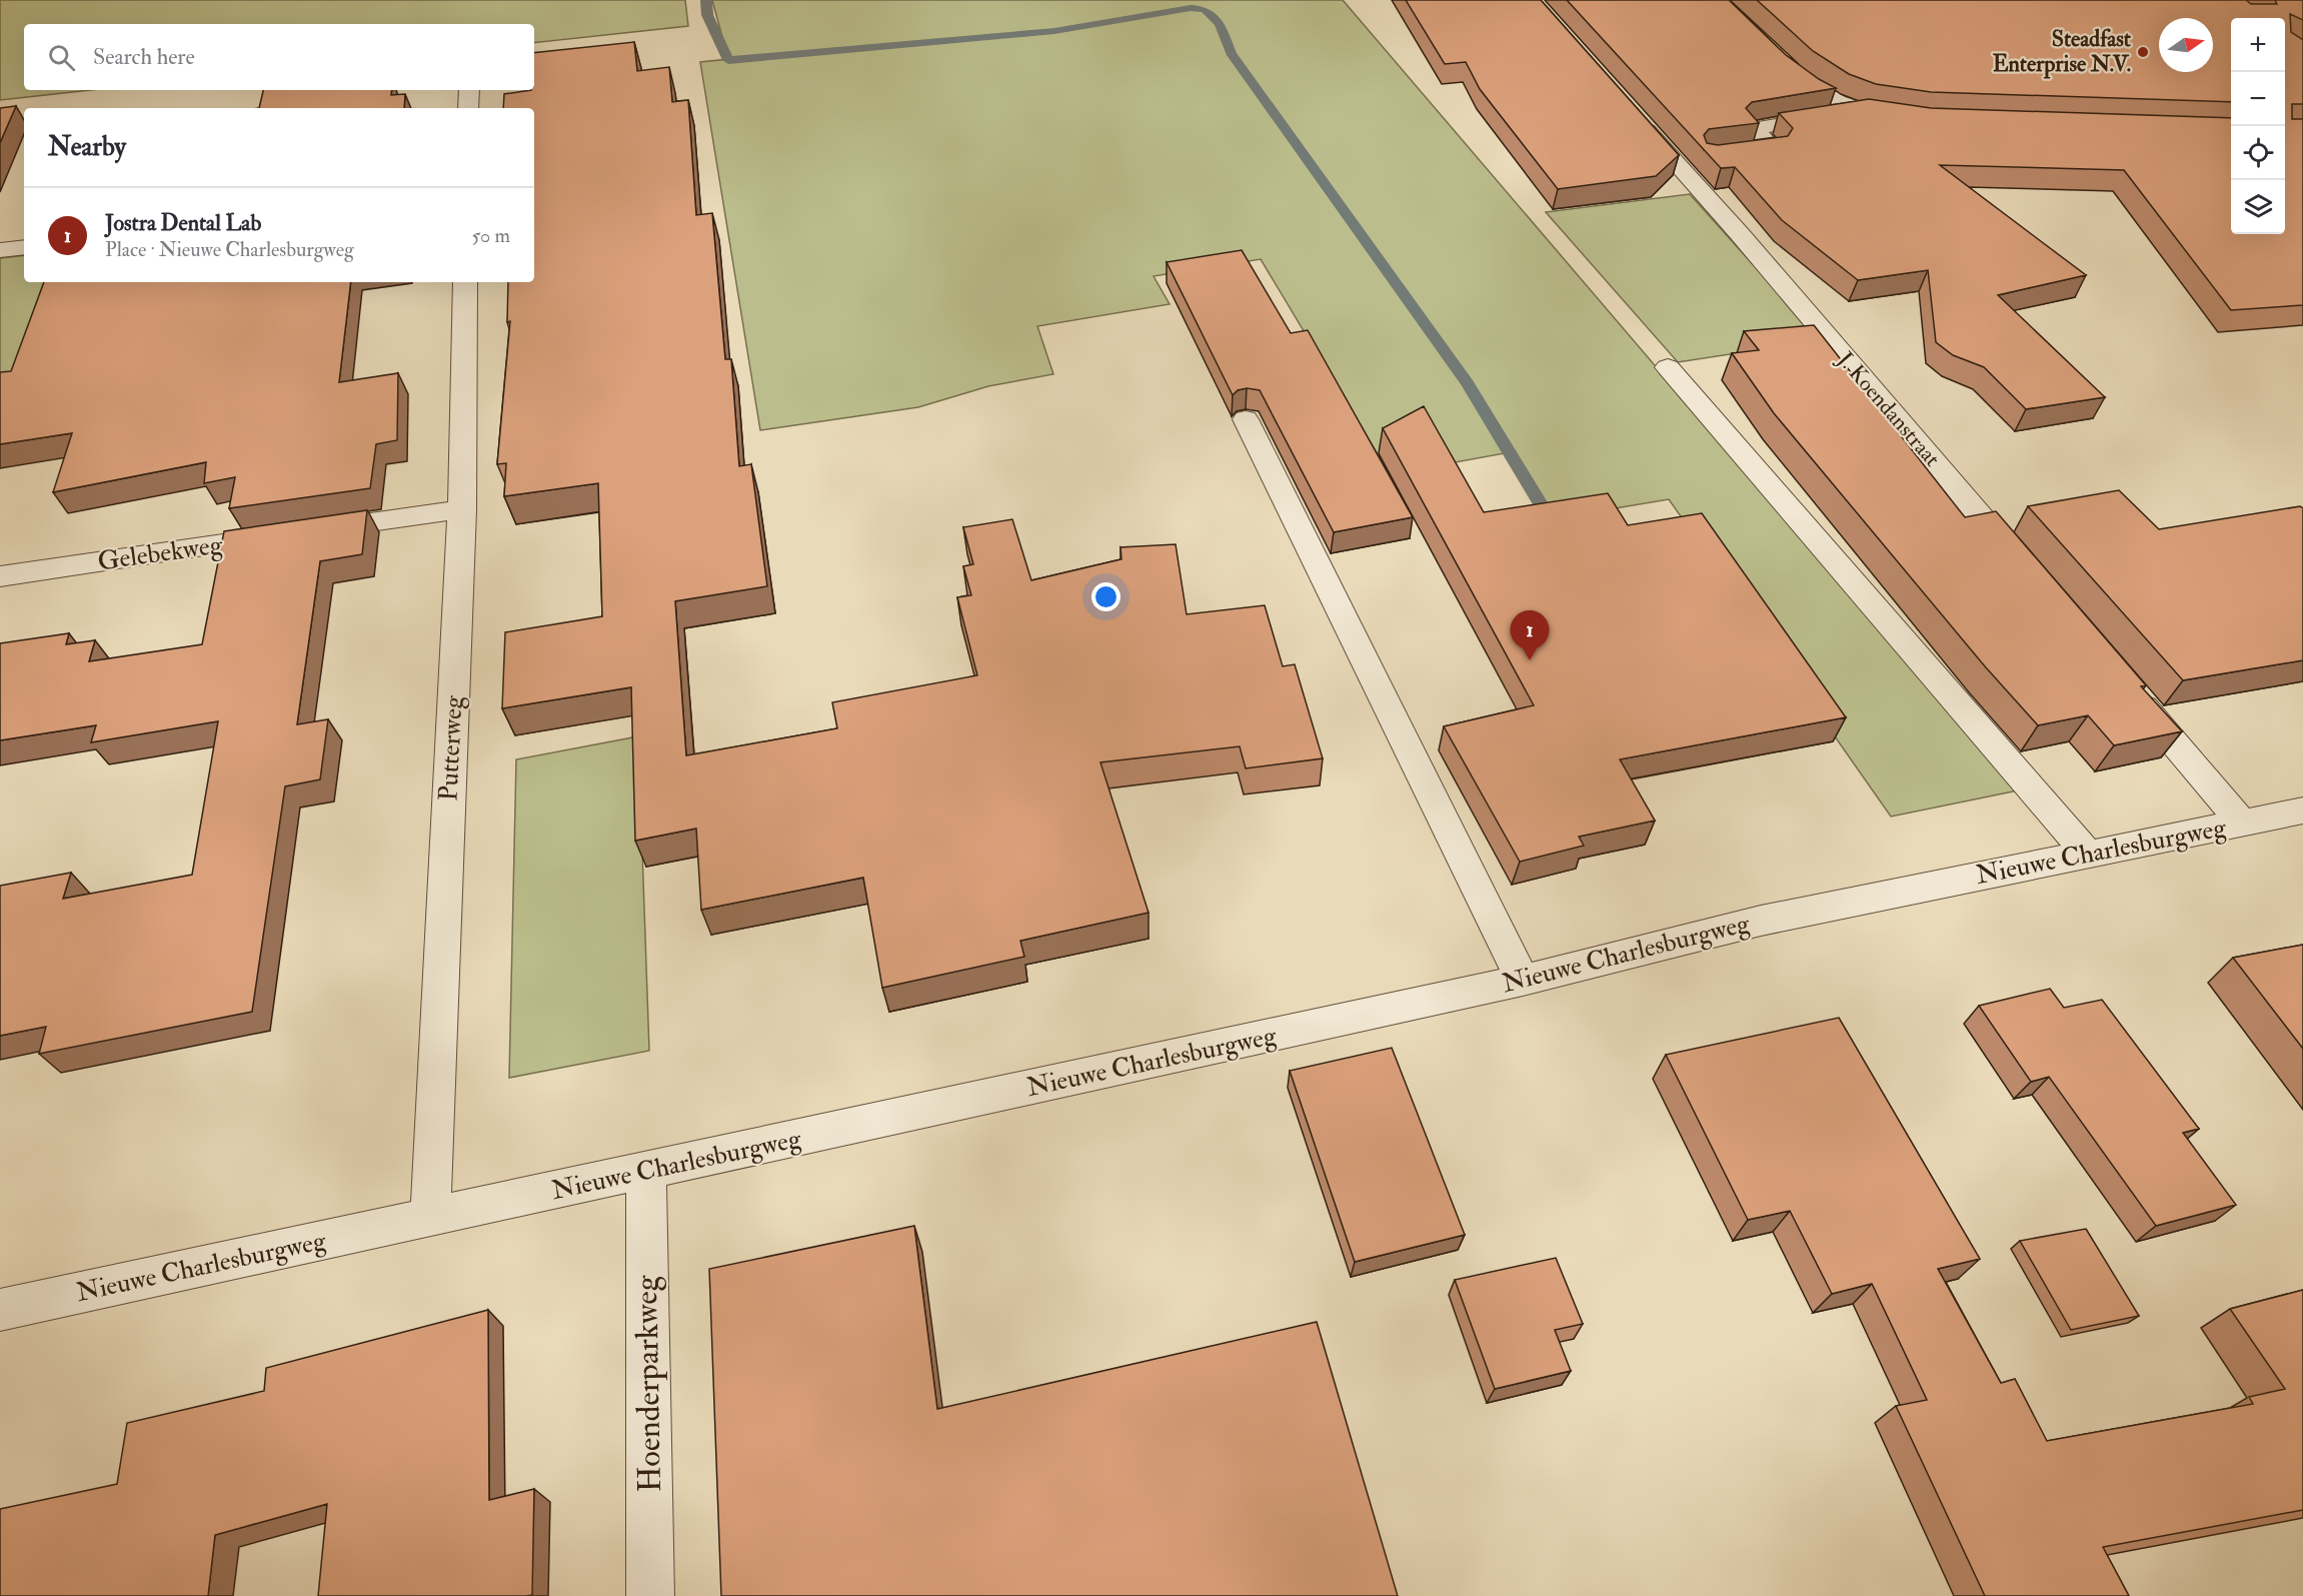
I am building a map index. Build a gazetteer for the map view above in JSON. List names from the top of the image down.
{
  "streets": {
    "street": [
      "J. Koendanstraat",
      "Gelebekweg",
      "Putterweg",
      "Nieuwe Charlesburgweg",
      "Hoenderparkweg"
    ]
  },
  "crossings": [
    ["Gelebekweg", "Putterweg"],
    ["Putterweg", "Nieuwe Charlesburgweg"],
    ["Nieuwe Charlesburgweg", "Hoenderparkweg"]
  ],
  "places": ["Steadfast Enterprise N.V."],
  "north": "right",
  "page": {
    "map_buttons": ["+", "−"],
    "search": "Search here",
    "heading": "Nearby",
    "list": [
      {
        "mark": "1",
        "name": "Jostra Dental Lab",
        "note": "Place · Nieuwe Charlesburgweg",
        "value": "50 m"
      }
    ],
    "pins": "1"
  }
}
